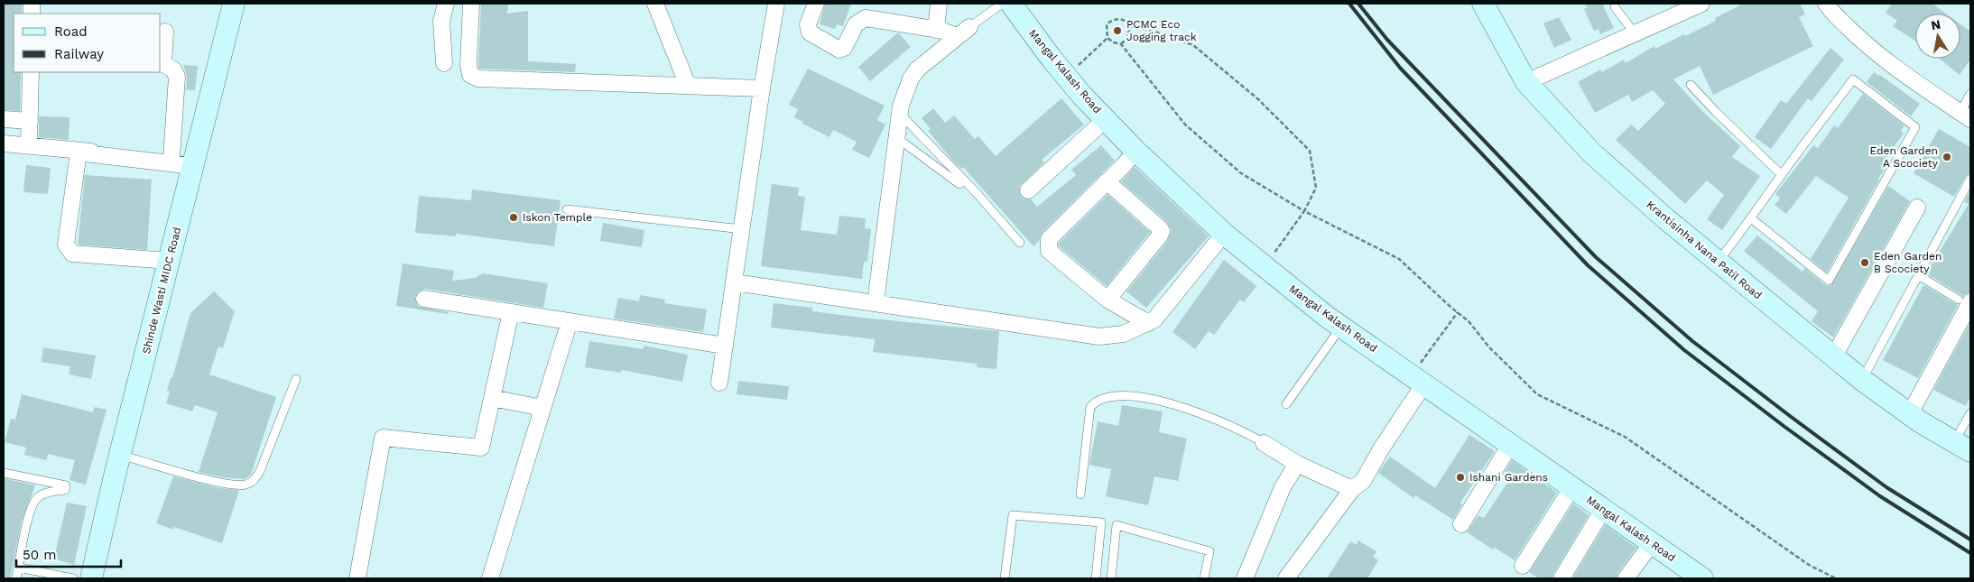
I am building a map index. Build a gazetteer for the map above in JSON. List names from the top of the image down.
{
  "streets": {
    "street": ["Mangal Kalash Road", "Krantisinha Nana Patil Road", "Shinde Wasti MIDC Road"]
  },
  "places": [
    "PCMC Eco Jogging track",
    "Eden Garden A Scociety",
    "Iskon Temple",
    "Eden Garden B Scociety",
    "Ishani Gardens"
  ],
  "legend": ["Road", "Railway"],
  "scale_bar": "50 m",
  "north": "top"
}
